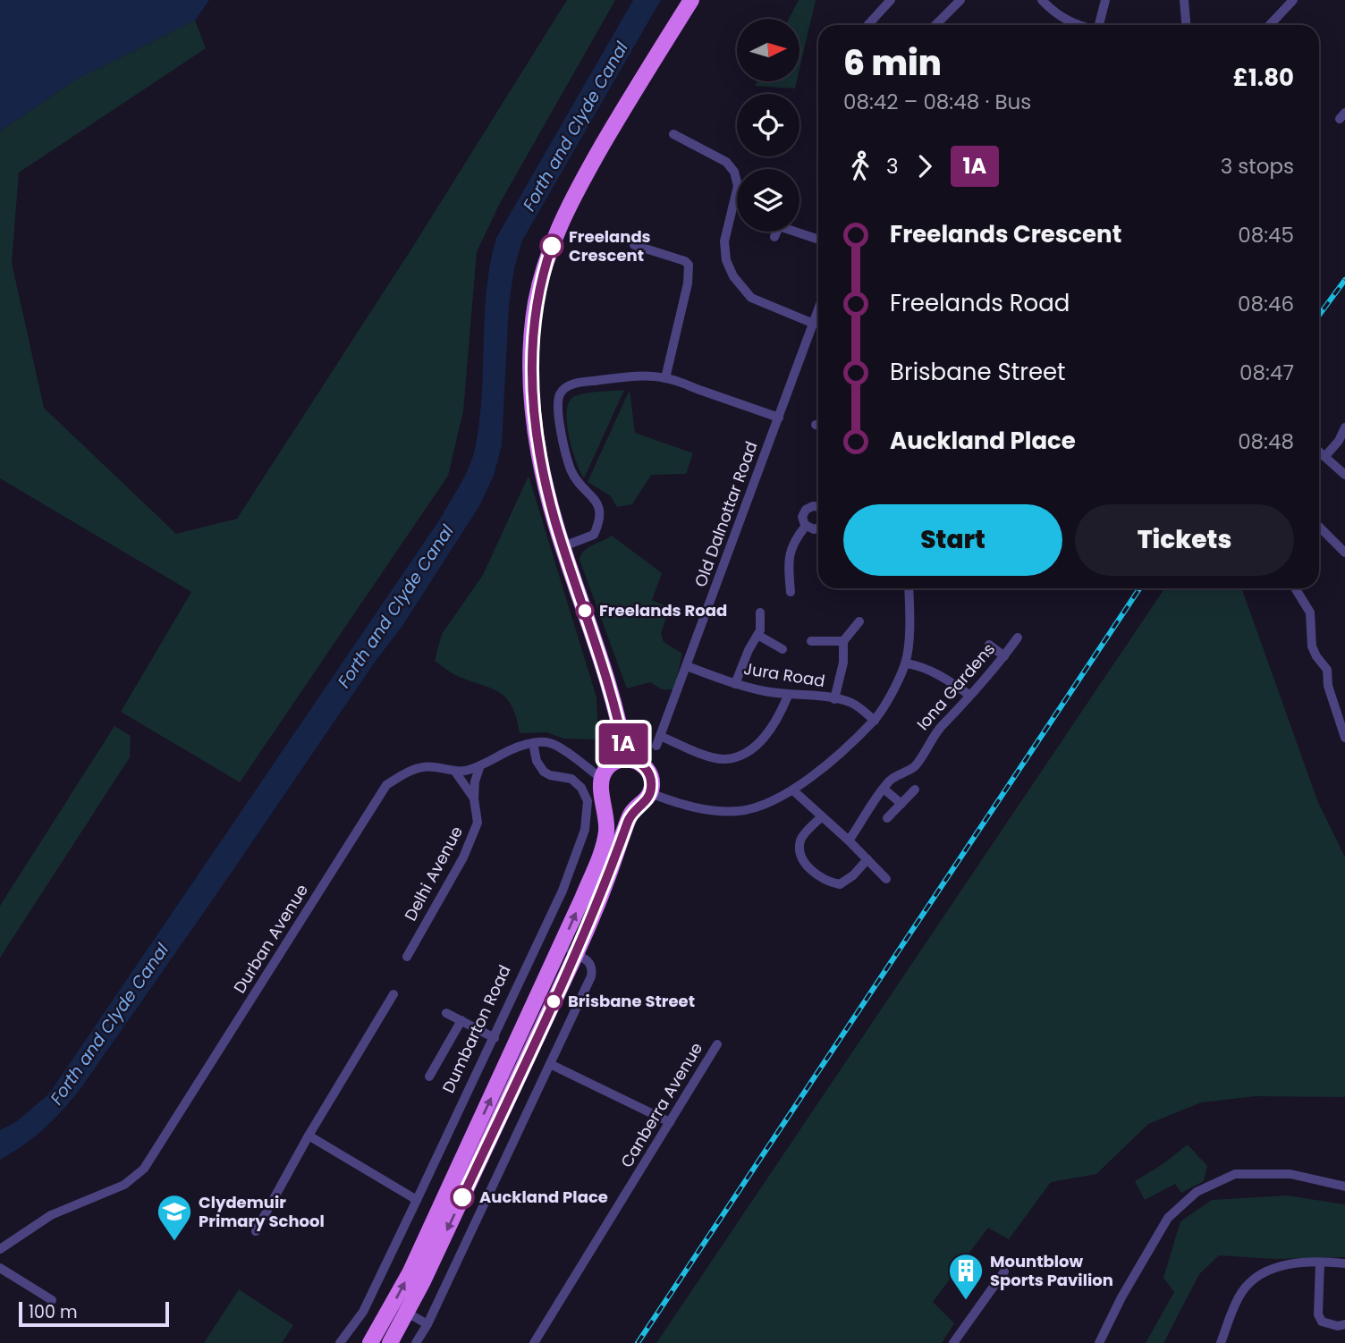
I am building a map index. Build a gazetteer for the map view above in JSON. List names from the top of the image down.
{
  "streets": {
    "street": [
      "Old Dalnottar Road",
      "Jura Road",
      "Iona Gardens",
      "Delhi Avenue",
      "Durban Avenue",
      "Dumbarton Road",
      "Canberra Avenue"
    ]
  },
  "crossings": [
    ["Old Dalnottar Road", "Jura Road"],
    ["Delhi Avenue", "Durban Avenue"],
    ["Durban Avenue", "Dumbarton Road"]
  ],
  "water": ["Forth and Clyde Canal"],
  "places": {
    "other": [
      "Freelands Crescent",
      "Freelands Road",
      "Brisbane Street",
      "Auckland Place"
    ],
    "school or university": ["Clydemuir Primary School"],
    "building": ["Mountblow Sports Pavilion"]
  },
  "lines": ["bus line 1A"],
  "scale_bar": "100 m",
  "north": "right",
  "page": {
    "on_map": "1A",
    "heading": ["6 min", "08:42 – 08:48 · Bus", "£1.80"],
    "legs": ["3", "1A", "3 stops"],
    "list": [
      {
        "name": "Freelands Crescent",
        "value": "08:45"
      },
      {
        "name": "Freelands Road",
        "value": "08:46"
      },
      {
        "name": "Brisbane Street",
        "value": "08:47"
      },
      {
        "name": "Auckland Place",
        "value": "08:48"
      }
    ],
    "buttons": ["Start", "Tickets"],
    "scale": "100 m"
  }
}
